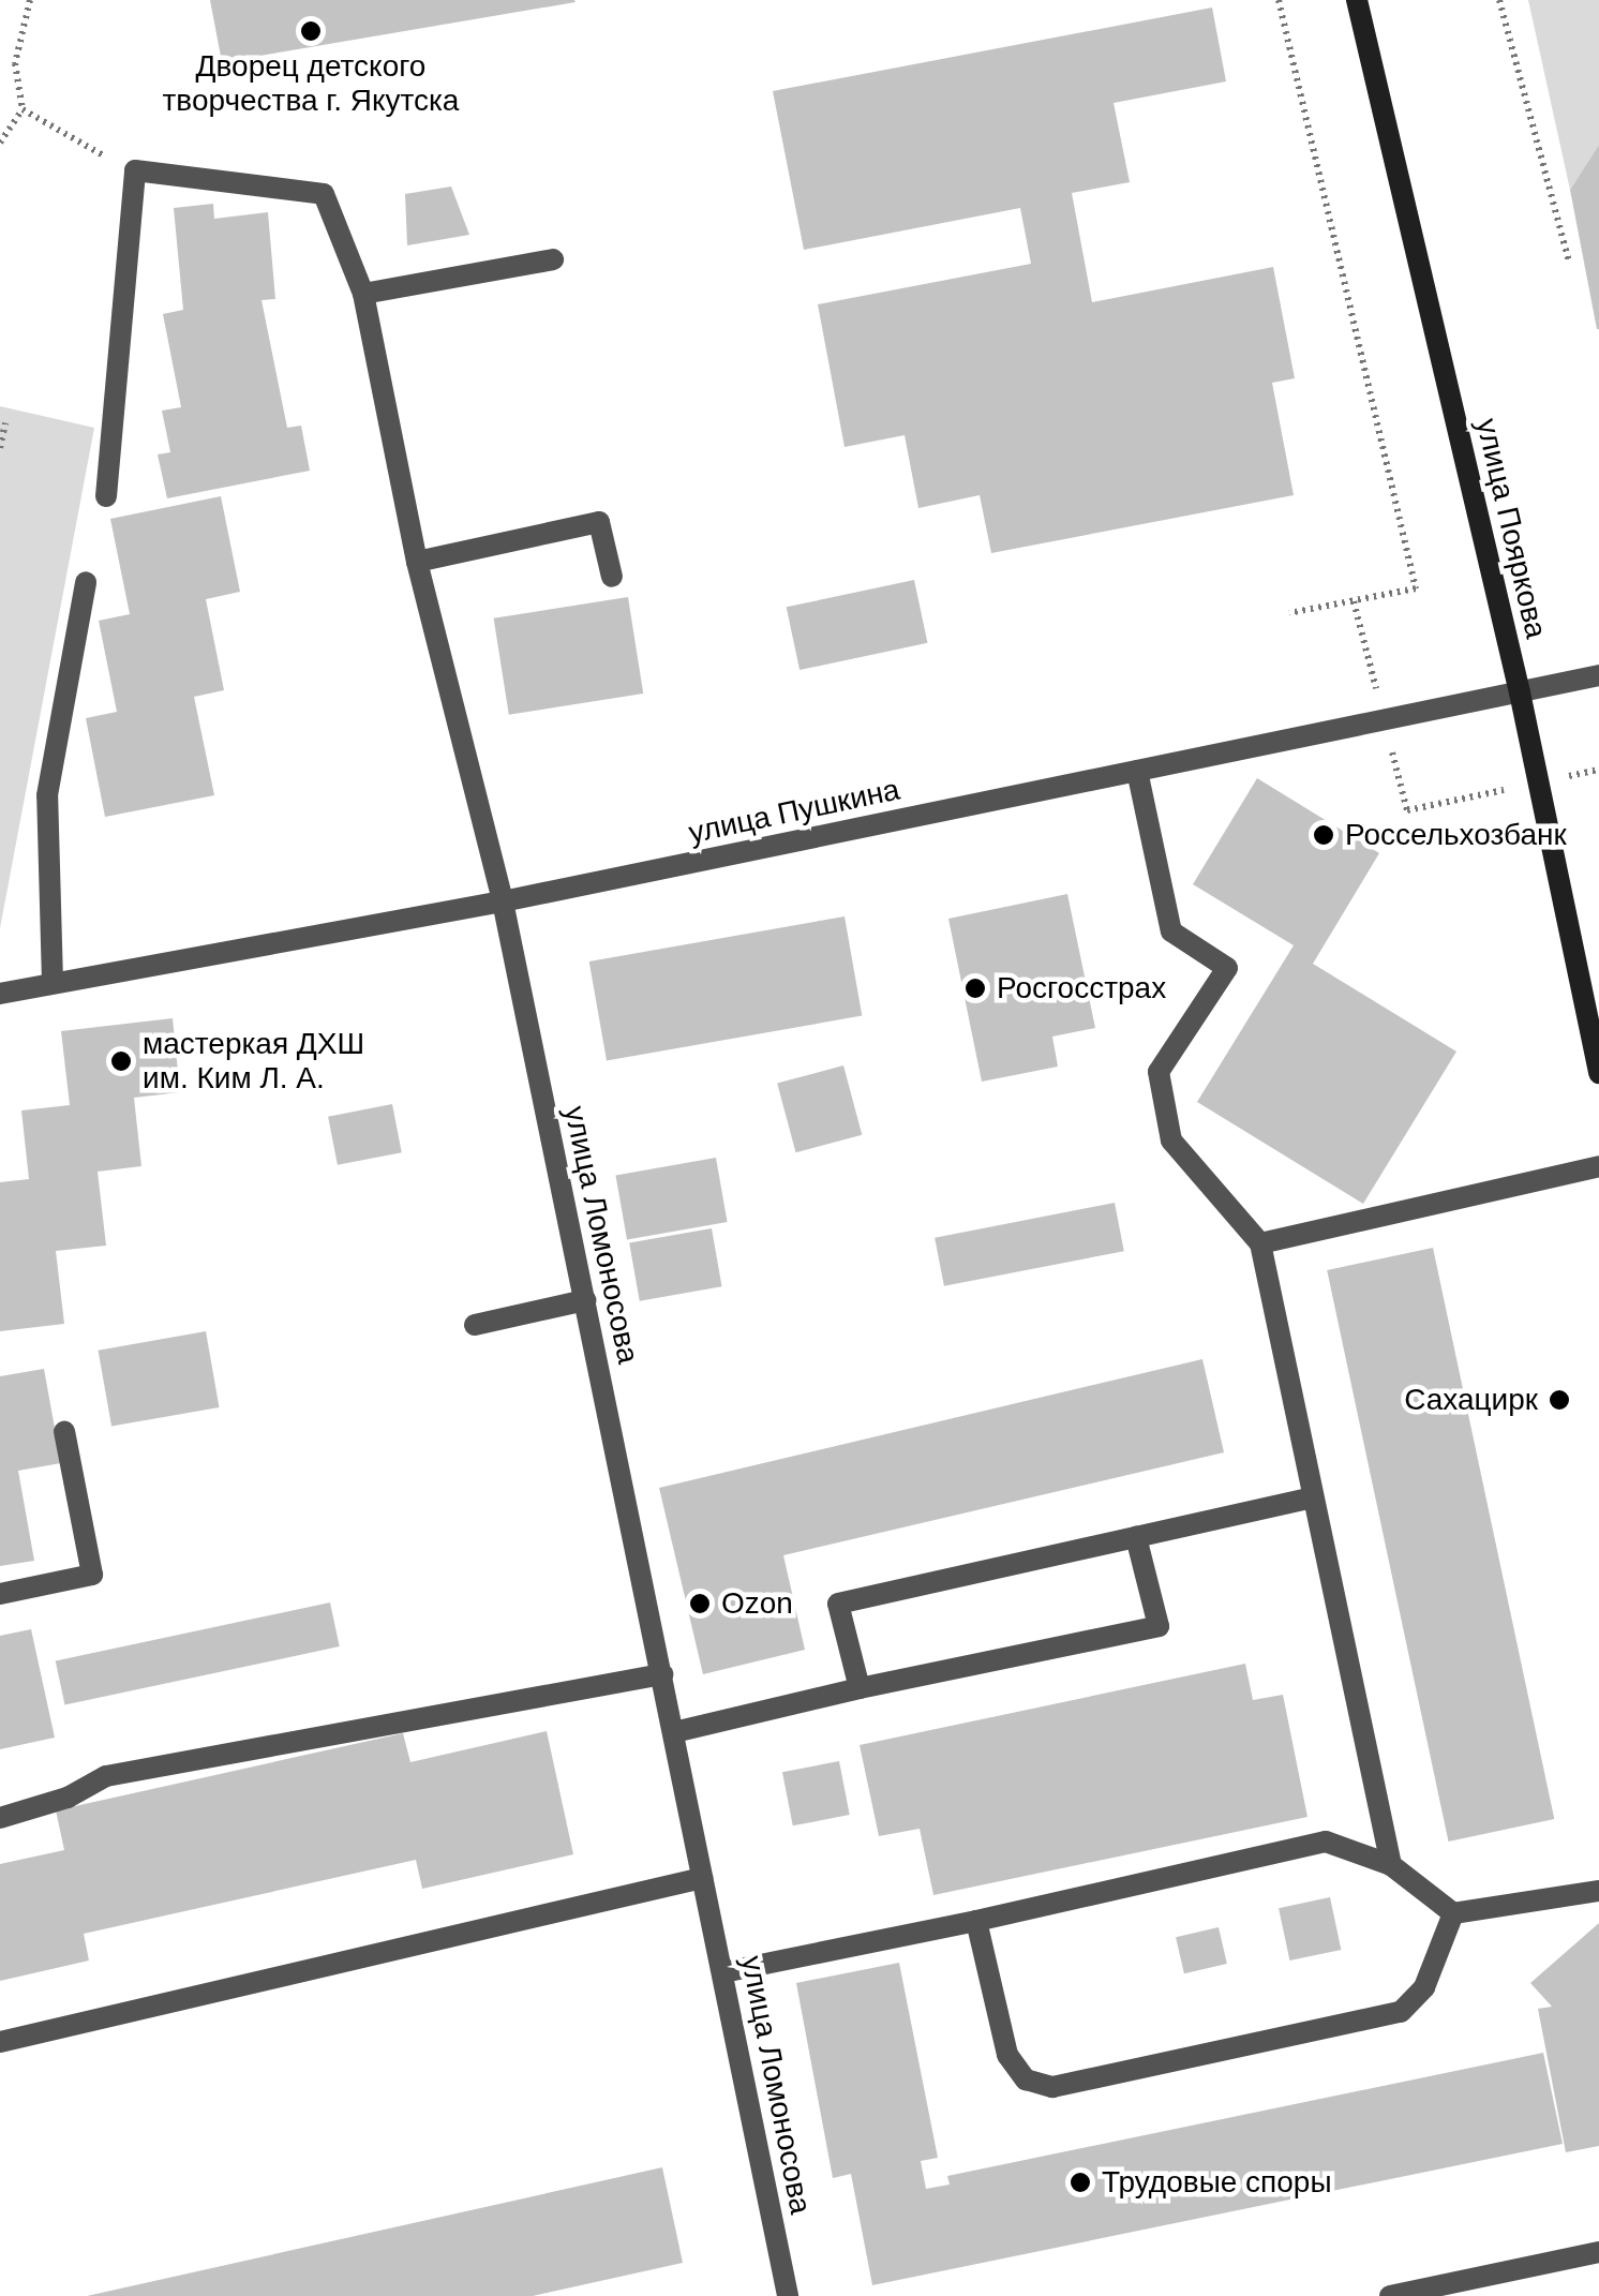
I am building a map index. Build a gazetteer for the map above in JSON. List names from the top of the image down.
{
  "streets": {
    "main road": ["улица Пояркова"],
    "street": ["улица Пушкина", "улица Ломоносова"]
  },
  "crossings": [
    ["улица Пояркова", "улица Пушкина"],
    ["улица Пушкина", "улица Ломоносова"]
  ],
  "places": [
    "Дворец детского творчества г. Якутска",
    "Россельхозбанк",
    "Росгосстрах",
    "мастеркая ДХШ им. Ким Л. А.",
    "Сахацирк",
    "Ozon",
    "Трудовые споры"
  ]
}
